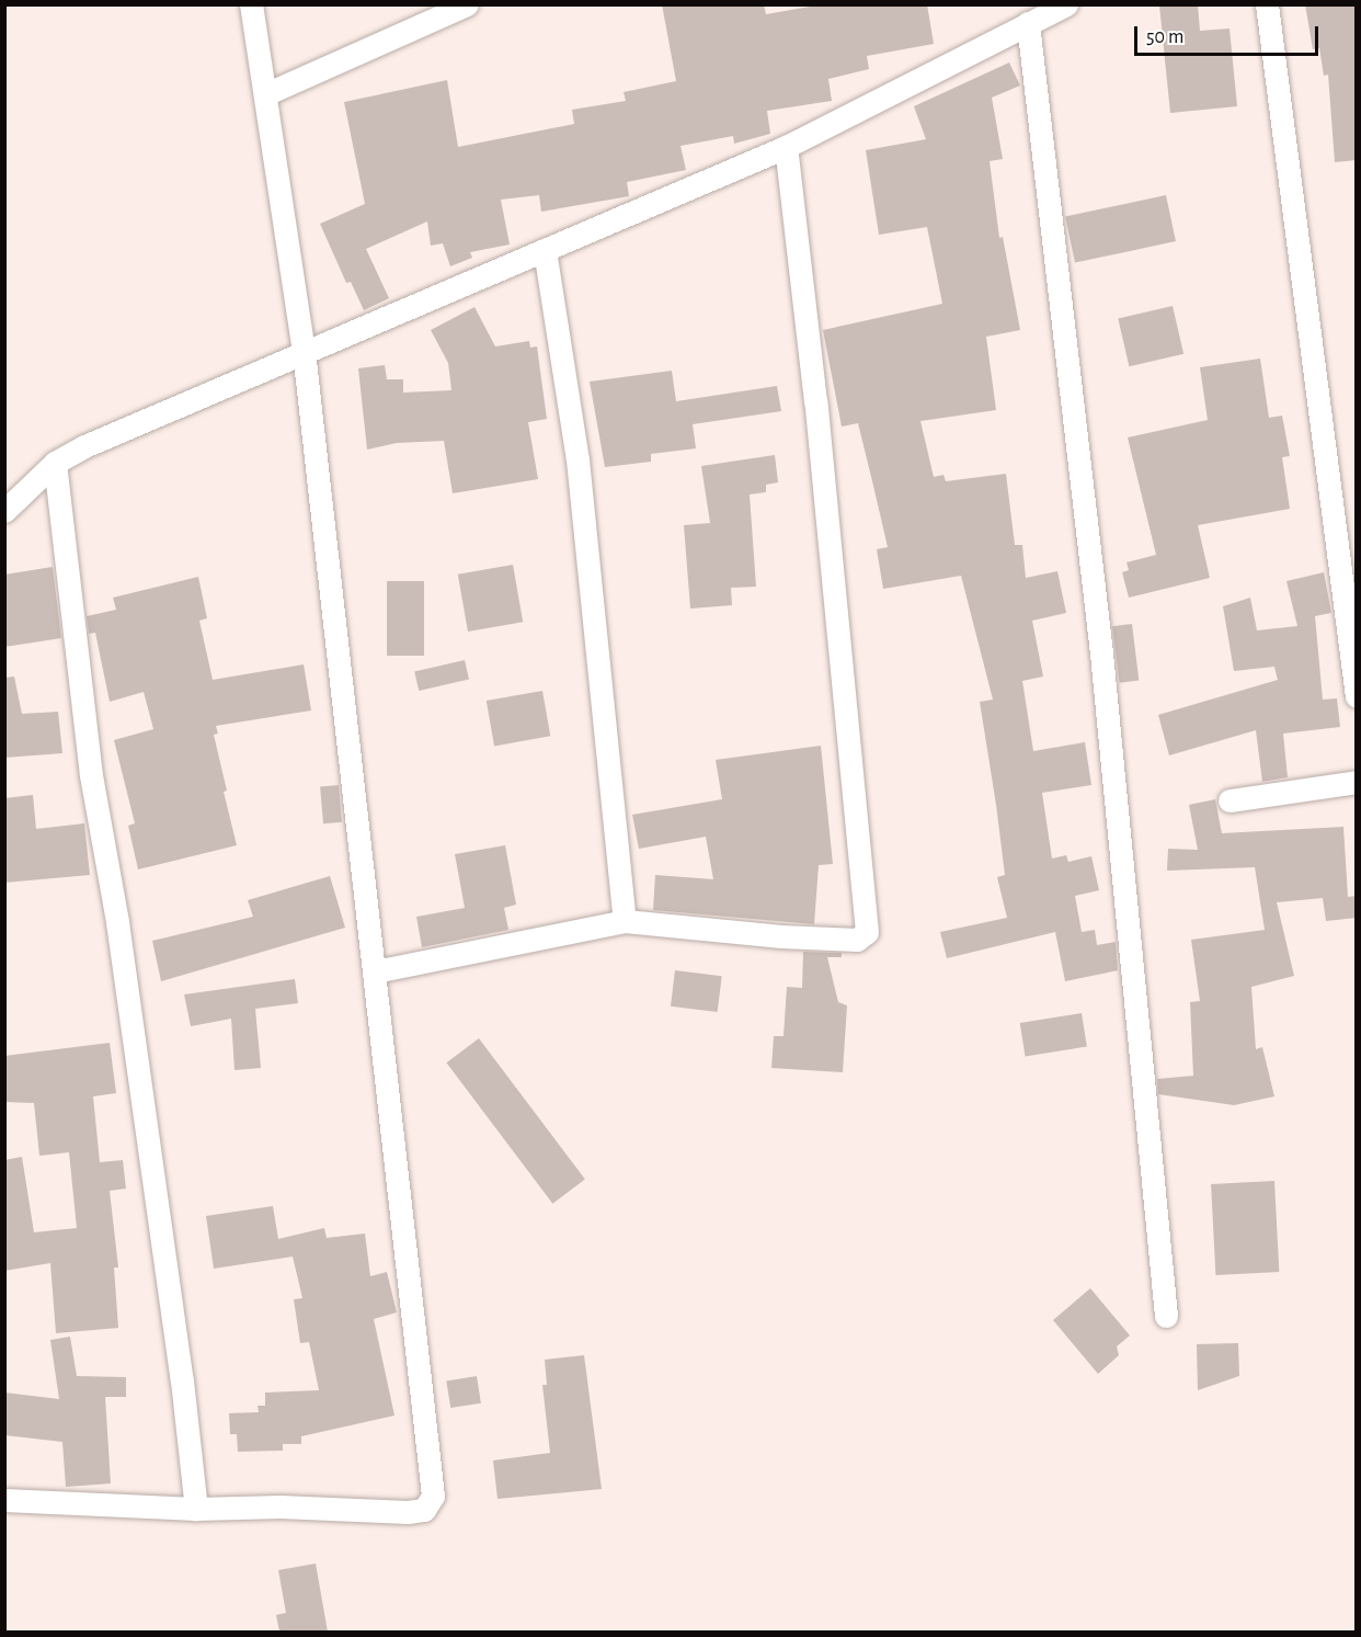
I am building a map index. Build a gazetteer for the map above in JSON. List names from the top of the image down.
{
  "scale_bar": "50 m"
}
